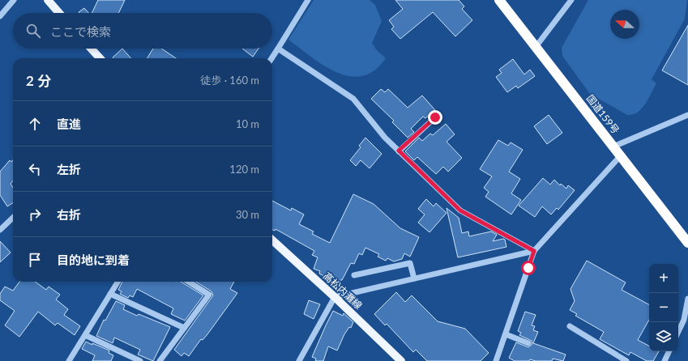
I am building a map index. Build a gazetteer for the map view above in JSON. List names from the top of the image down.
{
  "streets": {
    "highway": ["国道159号"],
    "main road": ["高松内灘線"]
  },
  "north": "left",
  "page": {
    "search": "ここで検索",
    "heading": ["2 分", "徒歩 · 160 m"],
    "list": [
      ["直進", "10 m"],
      ["左折", "120 m"],
      ["右折", "30 m"],
      "目的地に到着"
    ],
    "map_buttons": ["+", "−"]
  }
}
